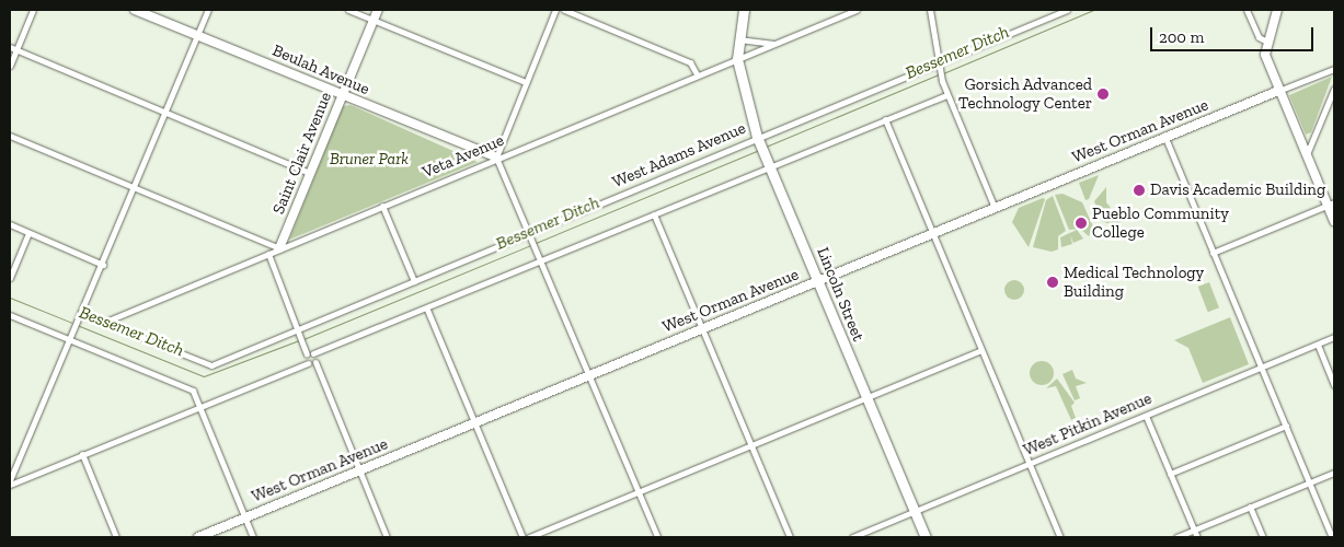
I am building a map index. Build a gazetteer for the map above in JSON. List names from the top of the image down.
{
  "streets": {
    "main road": ["Lincoln Street"],
    "street": [
      "Beulah Avenue",
      "West Orman Avenue",
      "Saint Clair Avenue",
      "West Adams Avenue",
      "Veta Avenue",
      "West Pitkin Avenue"
    ]
  },
  "crossings": [
    ["Beulah Avenue", "Saint Clair Avenue"],
    ["Beulah Avenue", "Veta Avenue"],
    ["West Orman Avenue", "Lincoln Street"],
    ["Saint Clair Avenue", "Veta Avenue"],
    ["West Adams Avenue", "Veta Avenue"],
    ["West Adams Avenue", "Lincoln Street"],
    ["Veta Avenue", "Lincoln Street"],
    ["Lincoln Street", "West Pitkin Avenue"]
  ],
  "water": ["Bessemer Ditch"],
  "parks": ["Bruner Park"],
  "places": [
    "Gorsich Advanced Technology Center",
    "Davis Academic Building",
    "Pueblo Community College",
    "Medical Technology Building"
  ],
  "scale_bar": "200 m"
}
